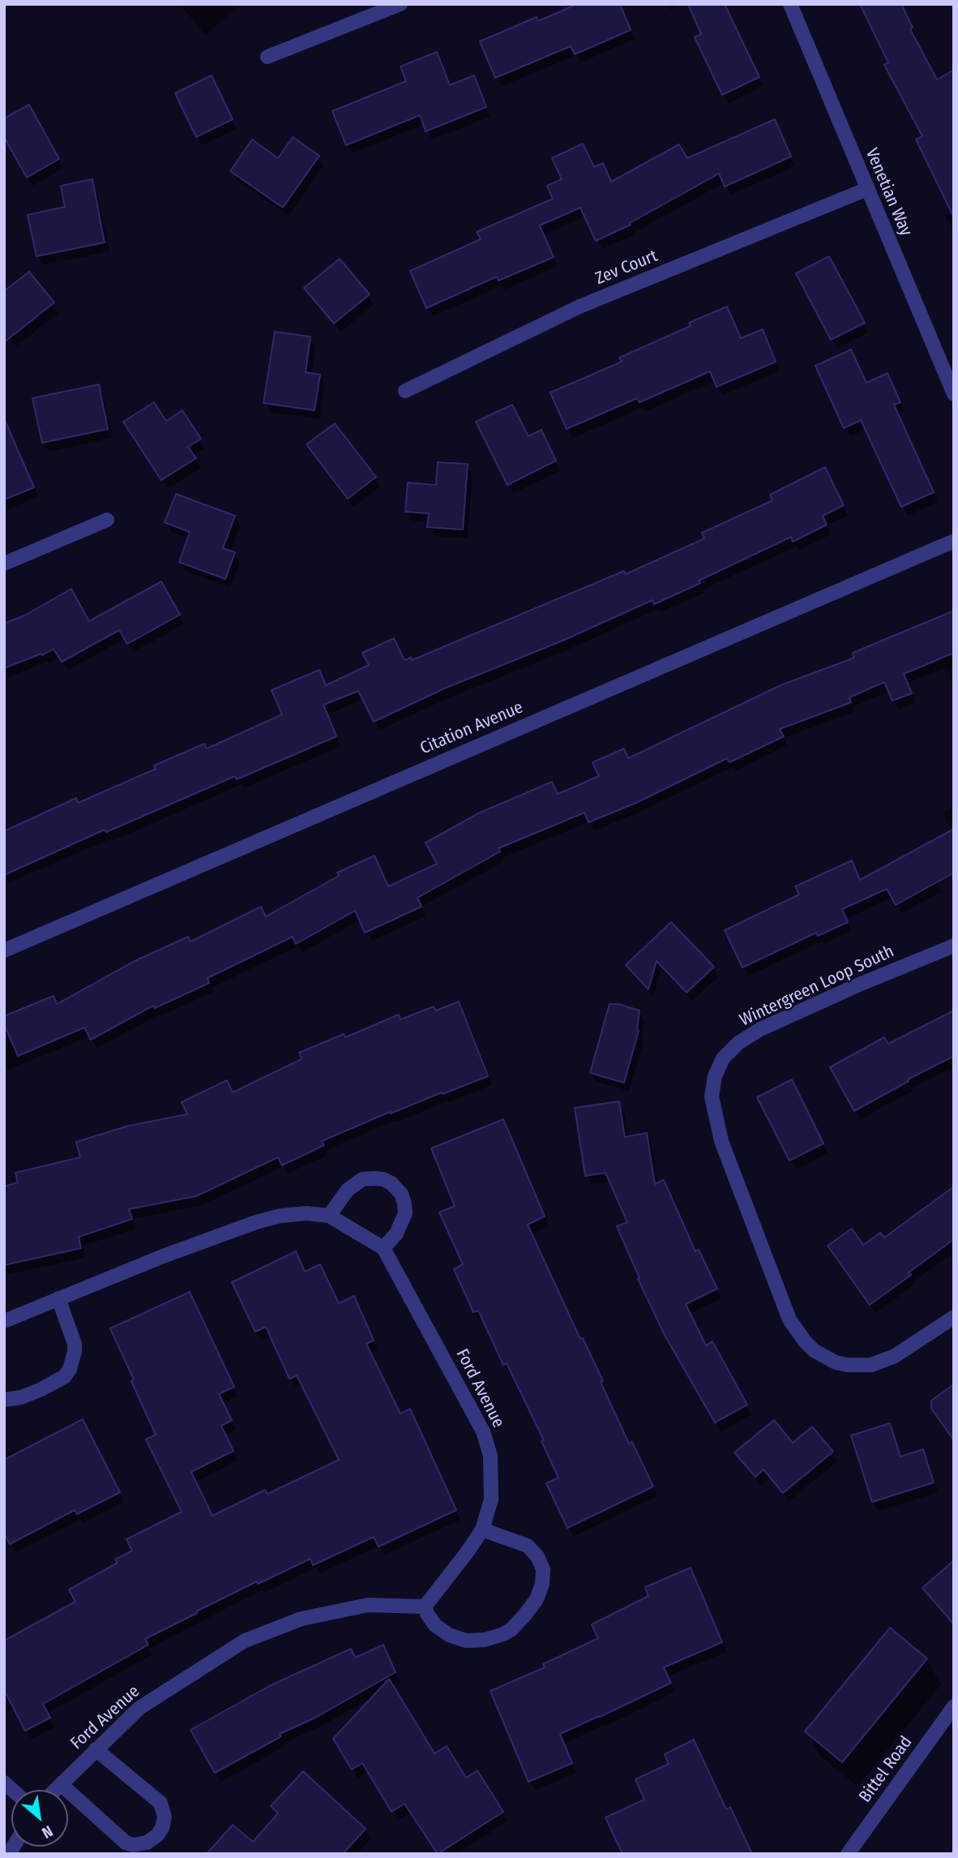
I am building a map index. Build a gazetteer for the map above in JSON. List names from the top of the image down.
{
  "streets": {
    "street": [
      "Venetian Way",
      "Zev Court",
      "Citation Avenue",
      "Wintergreen Loop South",
      "Ford Avenue",
      "Bittel Road"
    ]
  },
  "crossings": [
    ["Venetian Way", "Zev Court"]
  ],
  "north": "bottom right"
}
